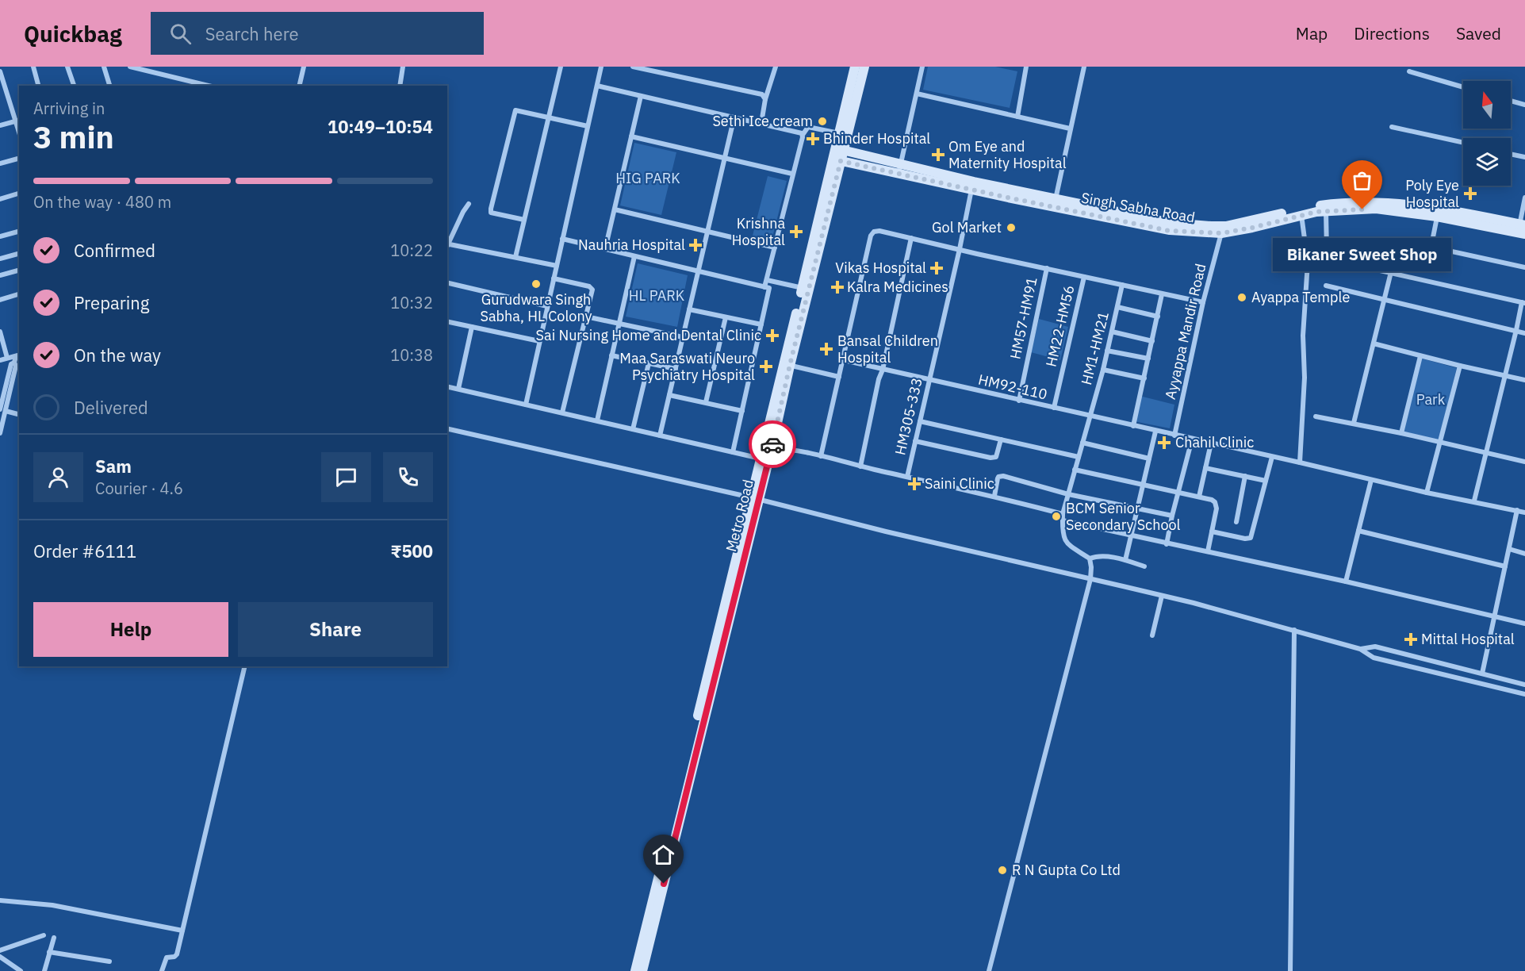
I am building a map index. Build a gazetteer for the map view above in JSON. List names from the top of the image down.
{
  "streets": {
    "street": [
      "Singh Sabha Road",
      "HM57-HM91",
      "HM22-HM56",
      "Ayyappa Mandir Road",
      "HM1-HM21",
      "HM92-110",
      "HM305-333",
      "Metro Road"
    ]
  },
  "crossings": [
    ["Singh Sabha Road", "Ayyappa Mandir Road"],
    ["Singh Sabha Road", "HM305-333"],
    ["Singh Sabha Road", "Metro Road"],
    ["HM57-HM91", "HM92-110"],
    ["HM22-HM56", "HM92-110"],
    ["Ayyappa Mandir Road", "HM92-110"],
    ["HM1-HM21", "HM92-110"],
    ["HM92-110", "HM305-333"]
  ],
  "parks": ["HIG PARK", "HL PARK", "Park"],
  "places": {
    "other": [
      "Sethi Ice cream",
      "Bikaner Sweet Shop",
      "Gol Market",
      "Gurudwara Singh Sabha, HL Colony",
      "Ayappa Temple",
      "BCM Senior Secondary School",
      "R N Gupta Co Ltd"
    ],
    "health": [
      "Bhinder Hospital",
      "Om Eye and Maternity Hospital",
      "Poly Eye Hospital",
      "Krishna Hospital",
      "Nauhria Hospital",
      "Vikas Hospital",
      "Kalra Medicines",
      "Sai Nursing Home and Dental Clinic",
      "Bansal Children Hospital",
      "Maa Saraswati Neuro Psychiatry Hospital",
      "Chahil Clinic",
      "Saini Clinic",
      "Mittal Hospital"
    ]
  },
  "north": "top",
  "page": {
    "header": "Quickbag",
    "search": "Search here",
    "nav": ["Map", "Directions", "Saved"],
    "heading": ["3 min", "Arriving in", "10:49–10:54"],
    "panel": [
      "Sam",
      "Courier · 4.6",
      "Order #6111",
      "₹500"
    ],
    "bar": "On the way · 480 m",
    "list": [
      ["Confirmed", "10:22"],
      ["Preparing", "10:32"],
      ["On the way", "10:38"],
      "Delivered"
    ],
    "bubble": "Bikaner Sweet Shop",
    "buttons": ["Help", "Share"]
  }
}
